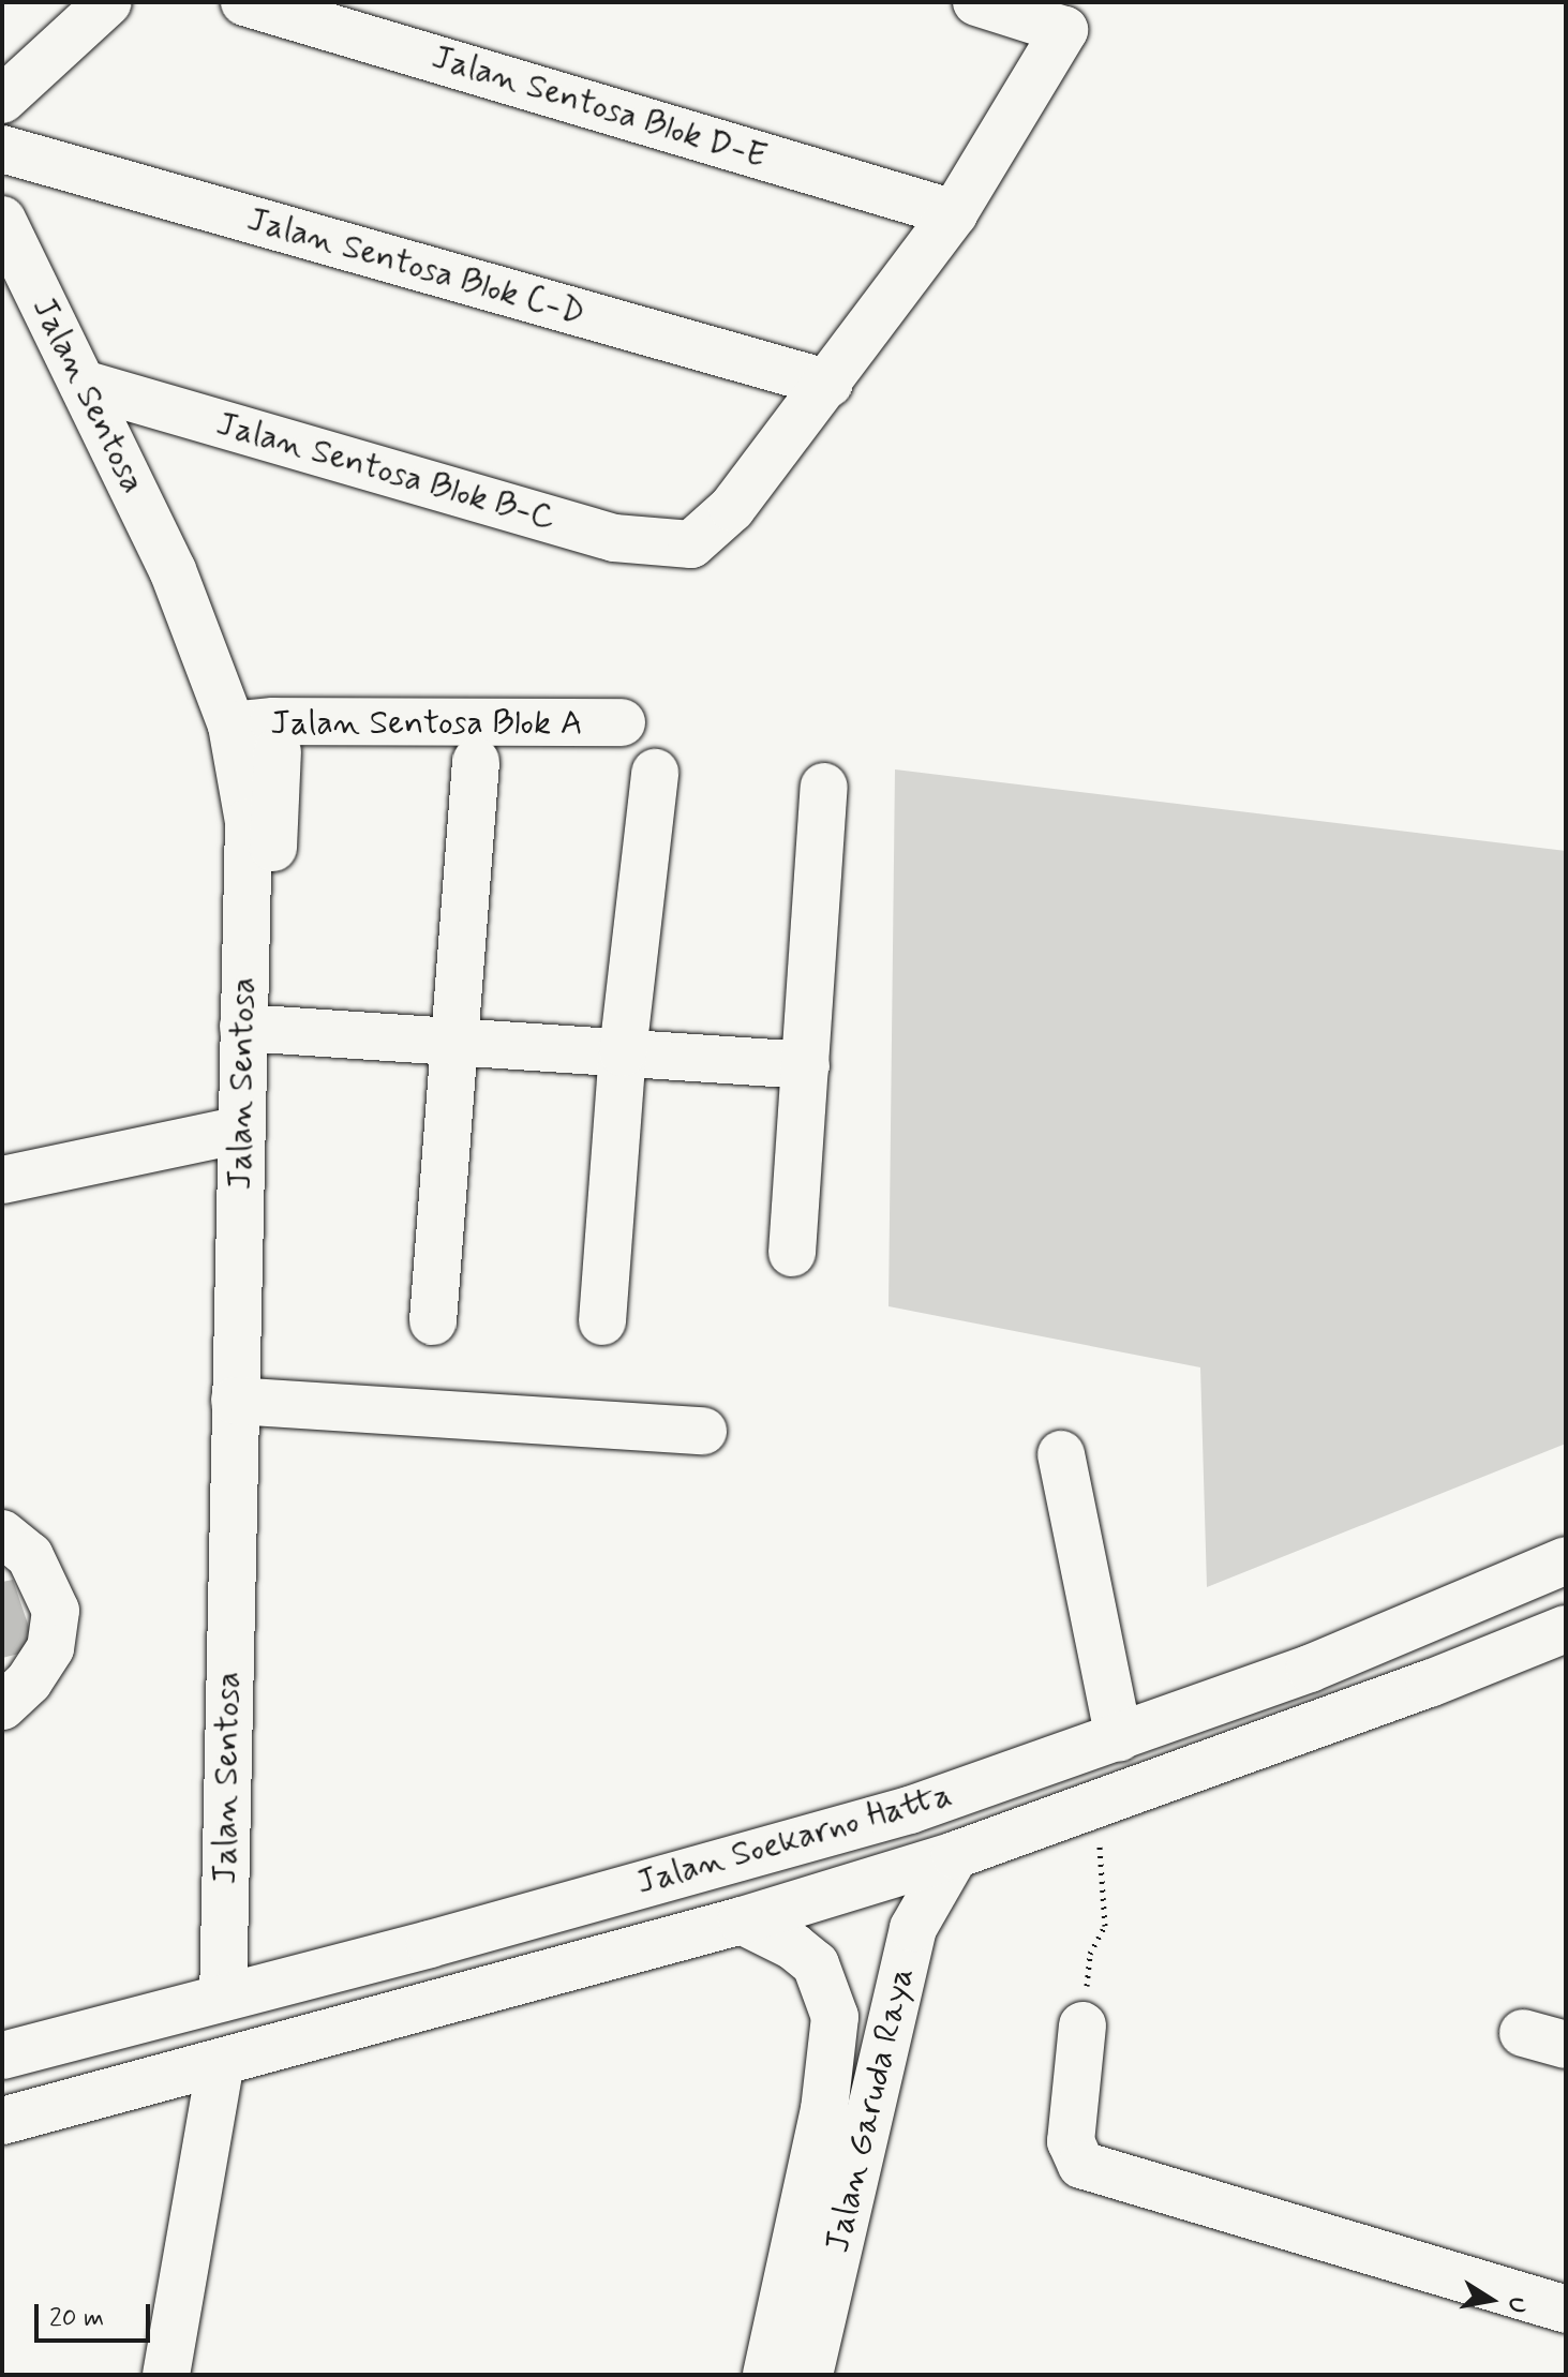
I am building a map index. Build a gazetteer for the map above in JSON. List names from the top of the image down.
{
  "streets": {
    "street": [
      "Jalan Sentosa Blok D-E",
      "Jalan Sentosa Blok C-D",
      "Jalan Sentosa",
      "Jalan Sentosa Blok B-C",
      "Jalan Sentosa Blok A",
      "Jalan Soekarno Hatta",
      "Jalan Garuda Raya"
    ]
  },
  "crossings": [
    ["Jalan Sentosa Blok C-D", "Jalan Sentosa Blok B-C"],
    ["Jalan Sentosa", "Jalan Sentosa Blok B-C"],
    ["Jalan Sentosa", "Jalan Sentosa Blok A"],
    ["Jalan Sentosa", "Jalan Soekarno Hatta"],
    ["Jalan Soekarno Hatta", "Jalan Garuda Raya"]
  ],
  "scale_bar": "20 m",
  "north": "right"
}
